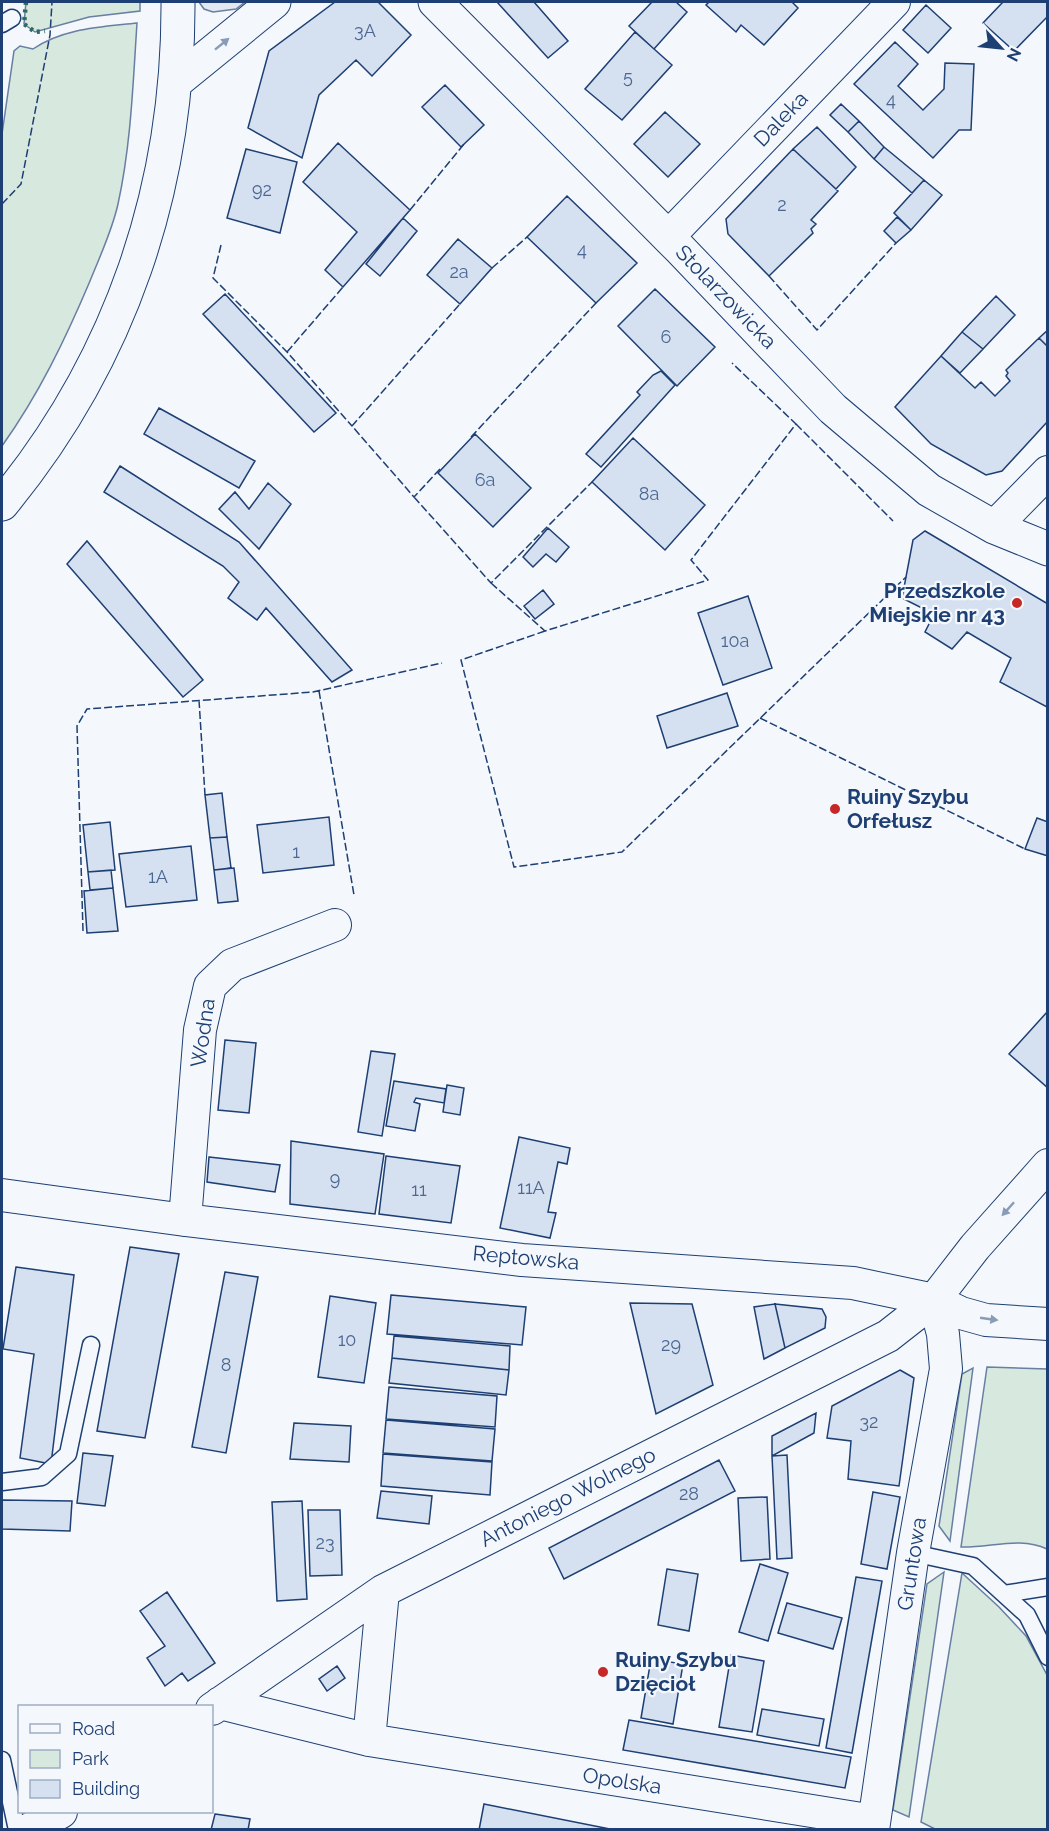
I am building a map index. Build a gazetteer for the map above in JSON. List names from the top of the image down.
{
  "streets": {
    "street": [
      "Daleka",
      "Stolarzowicka",
      "Wodna",
      "Reptowska",
      "Antoniego Wolnego",
      "Gruntowa",
      "Opolska"
    ]
  },
  "crossings": [
    ["Daleka", "Stolarzowicka"],
    ["Wodna", "Reptowska"],
    ["Reptowska", "Antoniego Wolnego"],
    ["Reptowska", "Gruntowa"],
    ["Antoniego Wolnego", "Gruntowa"],
    ["Antoniego Wolnego", "Opolska"],
    ["Gruntowa", "Opolska"]
  ],
  "places": ["Przedszkole Miejskie nr 43", "Ruiny Szybu Orfełusz", "Ruiny Szybu Dzięcioł"],
  "house_numbers": [
    "3A",
    "5",
    "4",
    "92",
    "2",
    "4",
    "2a",
    "6",
    "6a",
    "8a",
    "10a",
    "1",
    "1A",
    "9",
    "11A",
    "11",
    "10",
    "29",
    "8",
    "32",
    "28",
    "23"
  ],
  "legend": ["Road", "Park", "Building"],
  "north": "bottom right"
}
